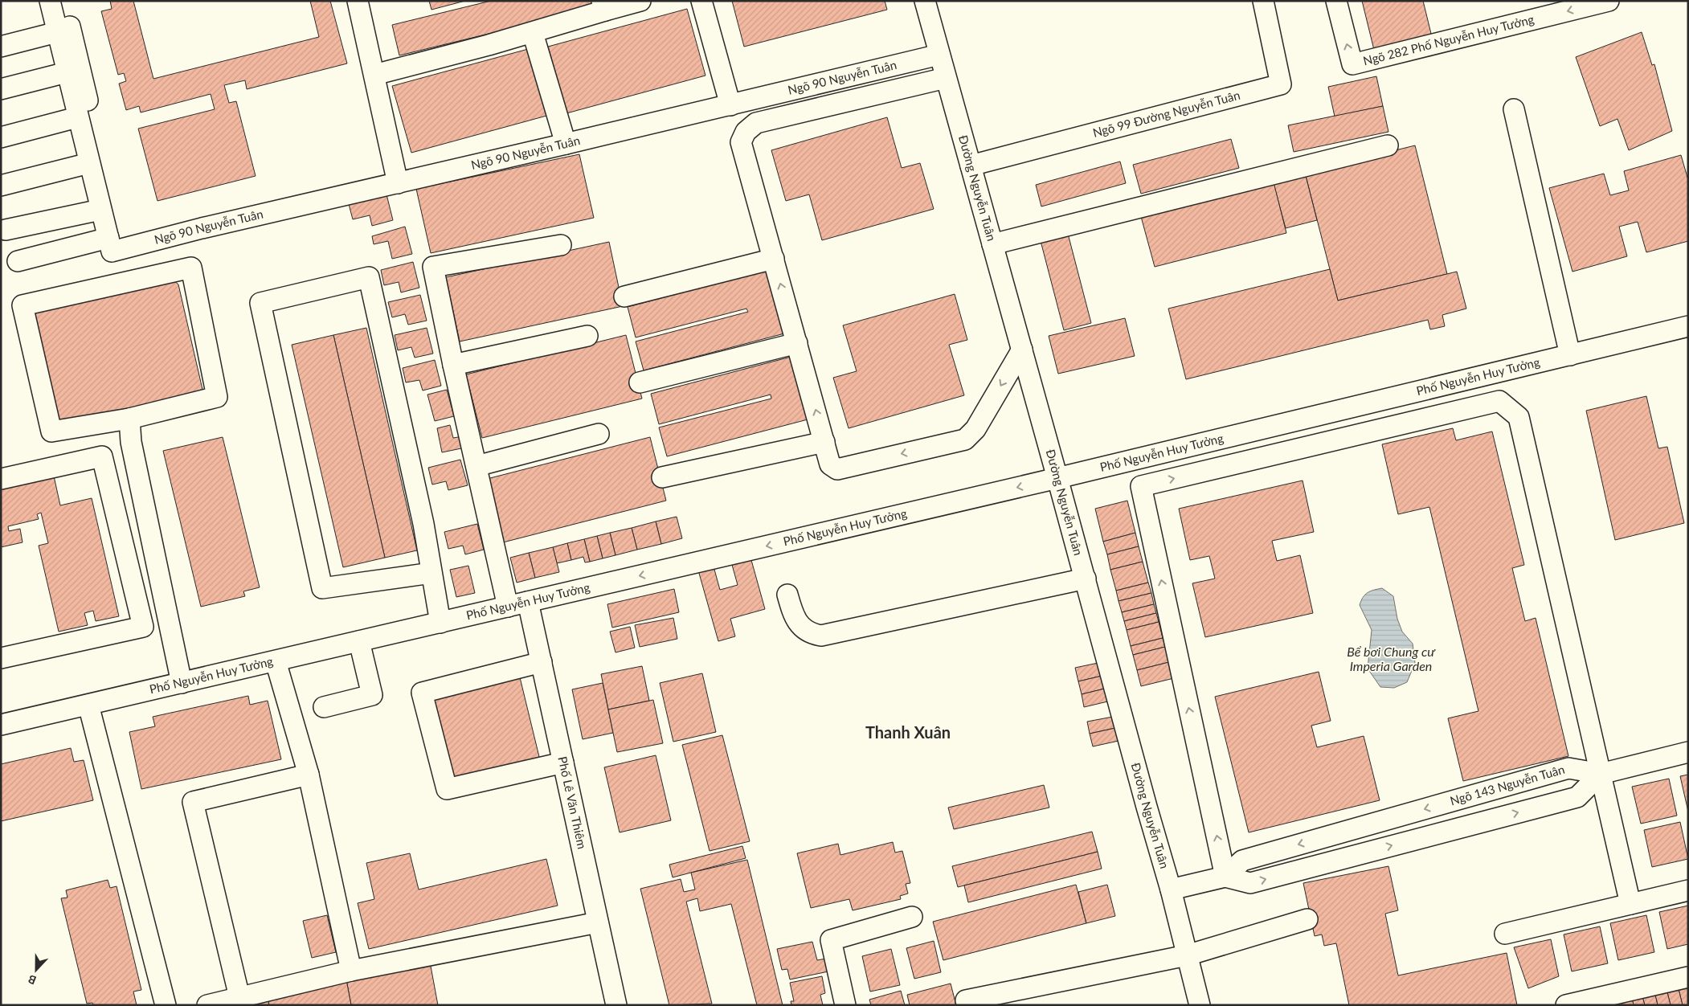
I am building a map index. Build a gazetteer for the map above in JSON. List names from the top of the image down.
{
  "streets": {
    "street": [
      "Ngõ 282 Phố Nguyễn Huy Tưởng",
      "Ngõ 90 Nguyễn Tuân",
      "Ngõ 99 Đường Nguyễn Tuân",
      "Đường Nguyễn Tuân",
      "Phố Nguyễn Huy Tưởng",
      "Ngõ 143 Nguyễn Tuân",
      "Phố Lê Văn Thiêm"
    ]
  },
  "crossings": [
    ["Ngõ 90 Nguyễn Tuân", "Đường Nguyễn Tuân"],
    ["Ngõ 99 Đường Nguyễn Tuân", "Đường Nguyễn Tuân"],
    ["Đường Nguyễn Tuân", "Phố Nguyễn Huy Tưởng"],
    ["Phố Nguyễn Huy Tưởng", "Phố Lê Văn Thiêm"]
  ],
  "districts": ["Thanh Xuân"],
  "water": ["Bể bơi Chung cư Imperia Garden"],
  "north": "bottom"
}
